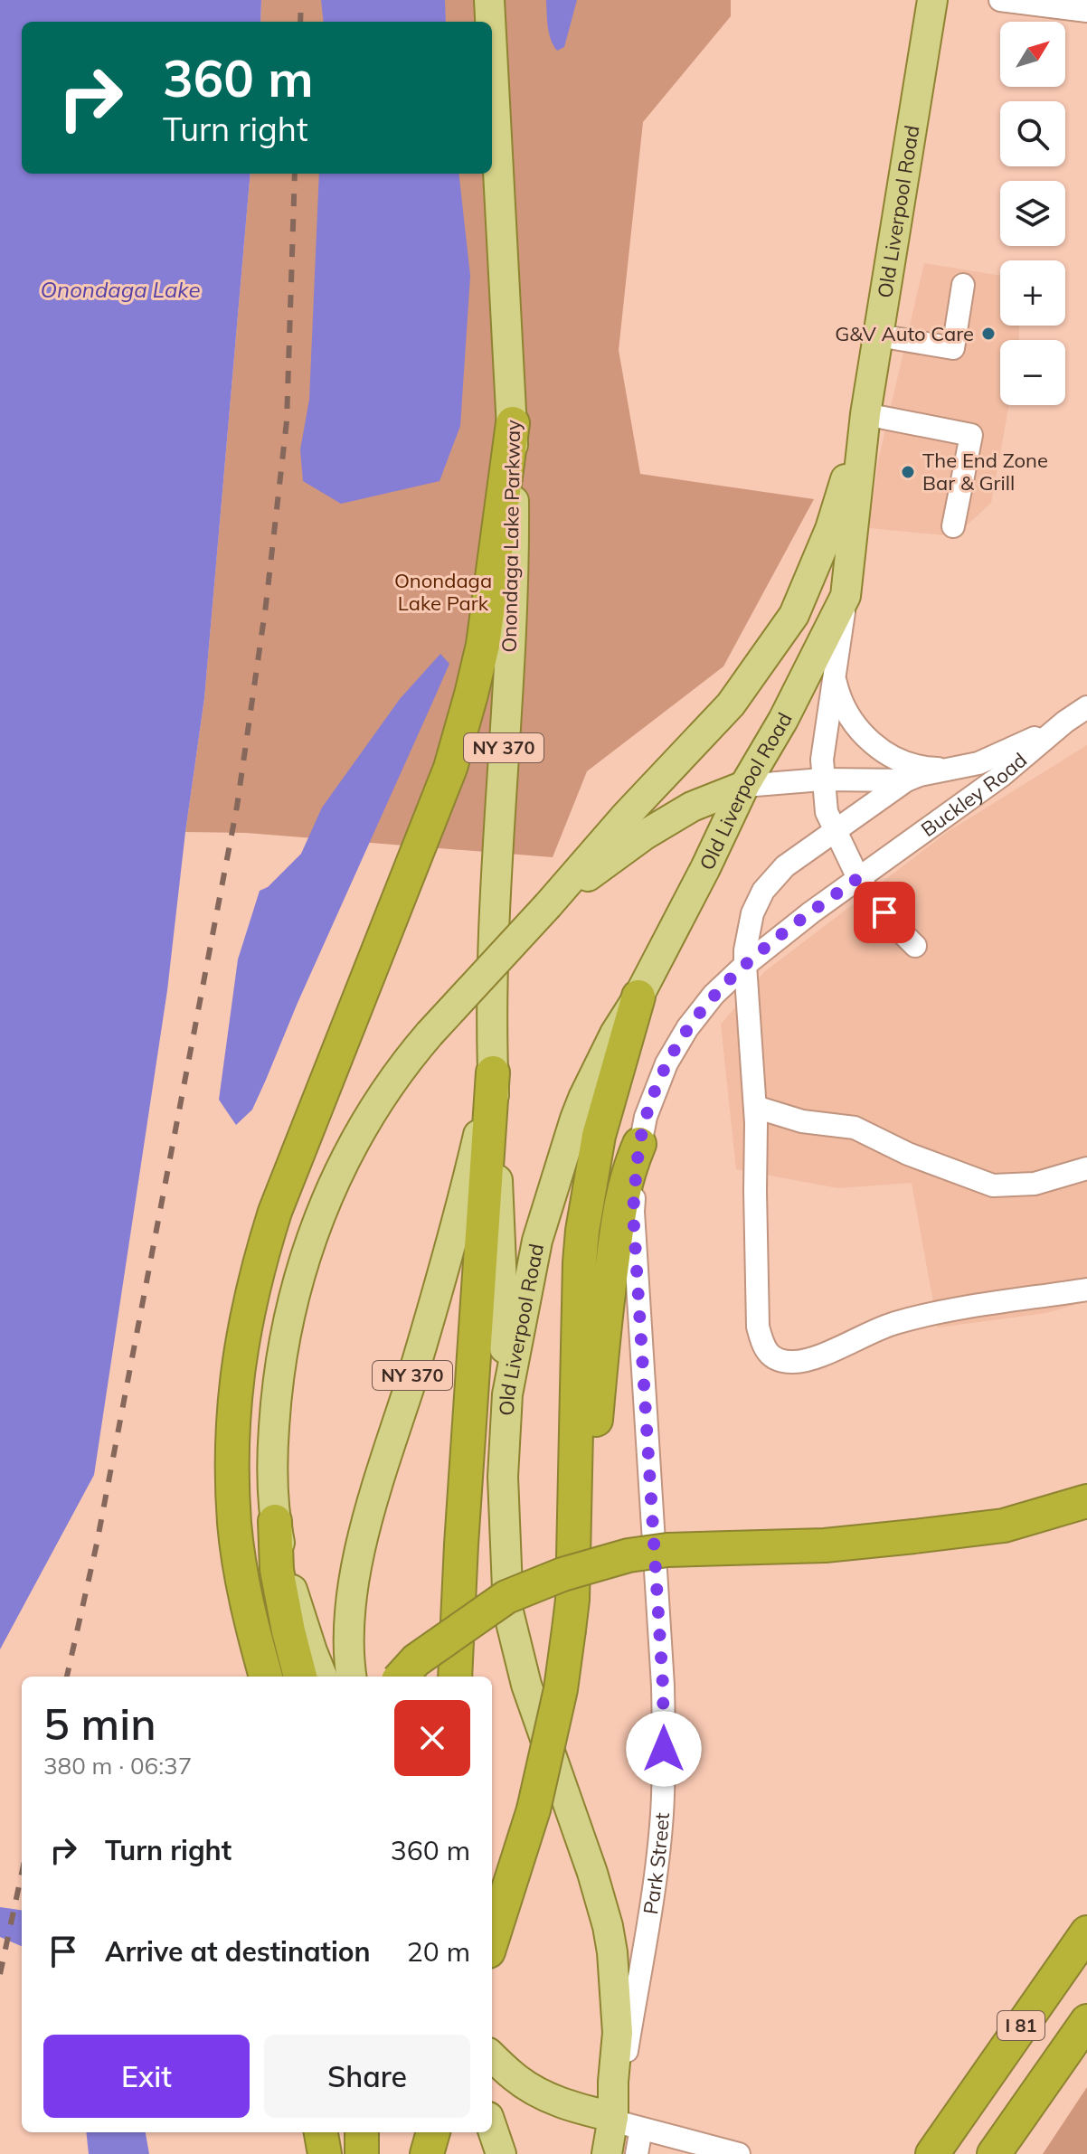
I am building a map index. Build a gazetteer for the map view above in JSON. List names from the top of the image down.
{
  "streets": {
    "highway": ["I 81"],
    "main road": [
      "Old Liverpool Road",
      "Onondaga Lake Parkway",
      "NY 370",
      "Park Street"
    ],
    "street": ["Buckley Road"]
  },
  "crossings": [
    ["Old Liverpool Road", "NY 370"],
    ["Old Liverpool Road", "Buckley Road"],
    ["Old Liverpool Road", "Park Street"],
    ["Onondaga Lake Parkway", "NY 370"],
    ["Buckley Road", "Park Street"]
  ],
  "water": ["Onondaga Lake"],
  "parks": ["Onondaga Lake Park"],
  "places": ["G&V Auto Care", "The End Zone Bar & Grill"],
  "north": "top right",
  "page": {
    "map_buttons": ["+", "−"],
    "turn": ["360 m", "Turn right"],
    "heading": ["5 min", "380 m · 06:37"],
    "list": [
      {
        "name": "Turn right",
        "value": "360 m"
      },
      {
        "name": "Arrive at destination",
        "value": "20 m"
      }
    ],
    "buttons": ["Exit", "Share"]
  }
}
